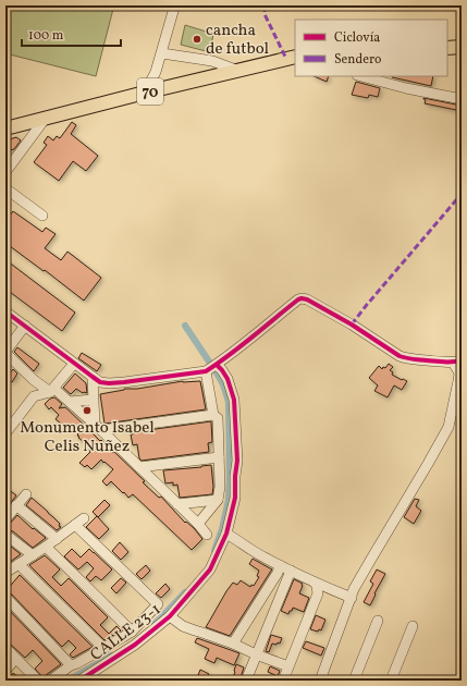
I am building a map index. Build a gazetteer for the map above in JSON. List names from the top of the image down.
{
  "streets": {
    "main road": ["70"],
    "street": ["CALLE 23-1"]
  },
  "places": ["cancha de futbol", "Monumento Isabel Celis Nuñez"],
  "legend": ["Ciclovía", "Sendero"],
  "scale_bar": "100 m"
}
